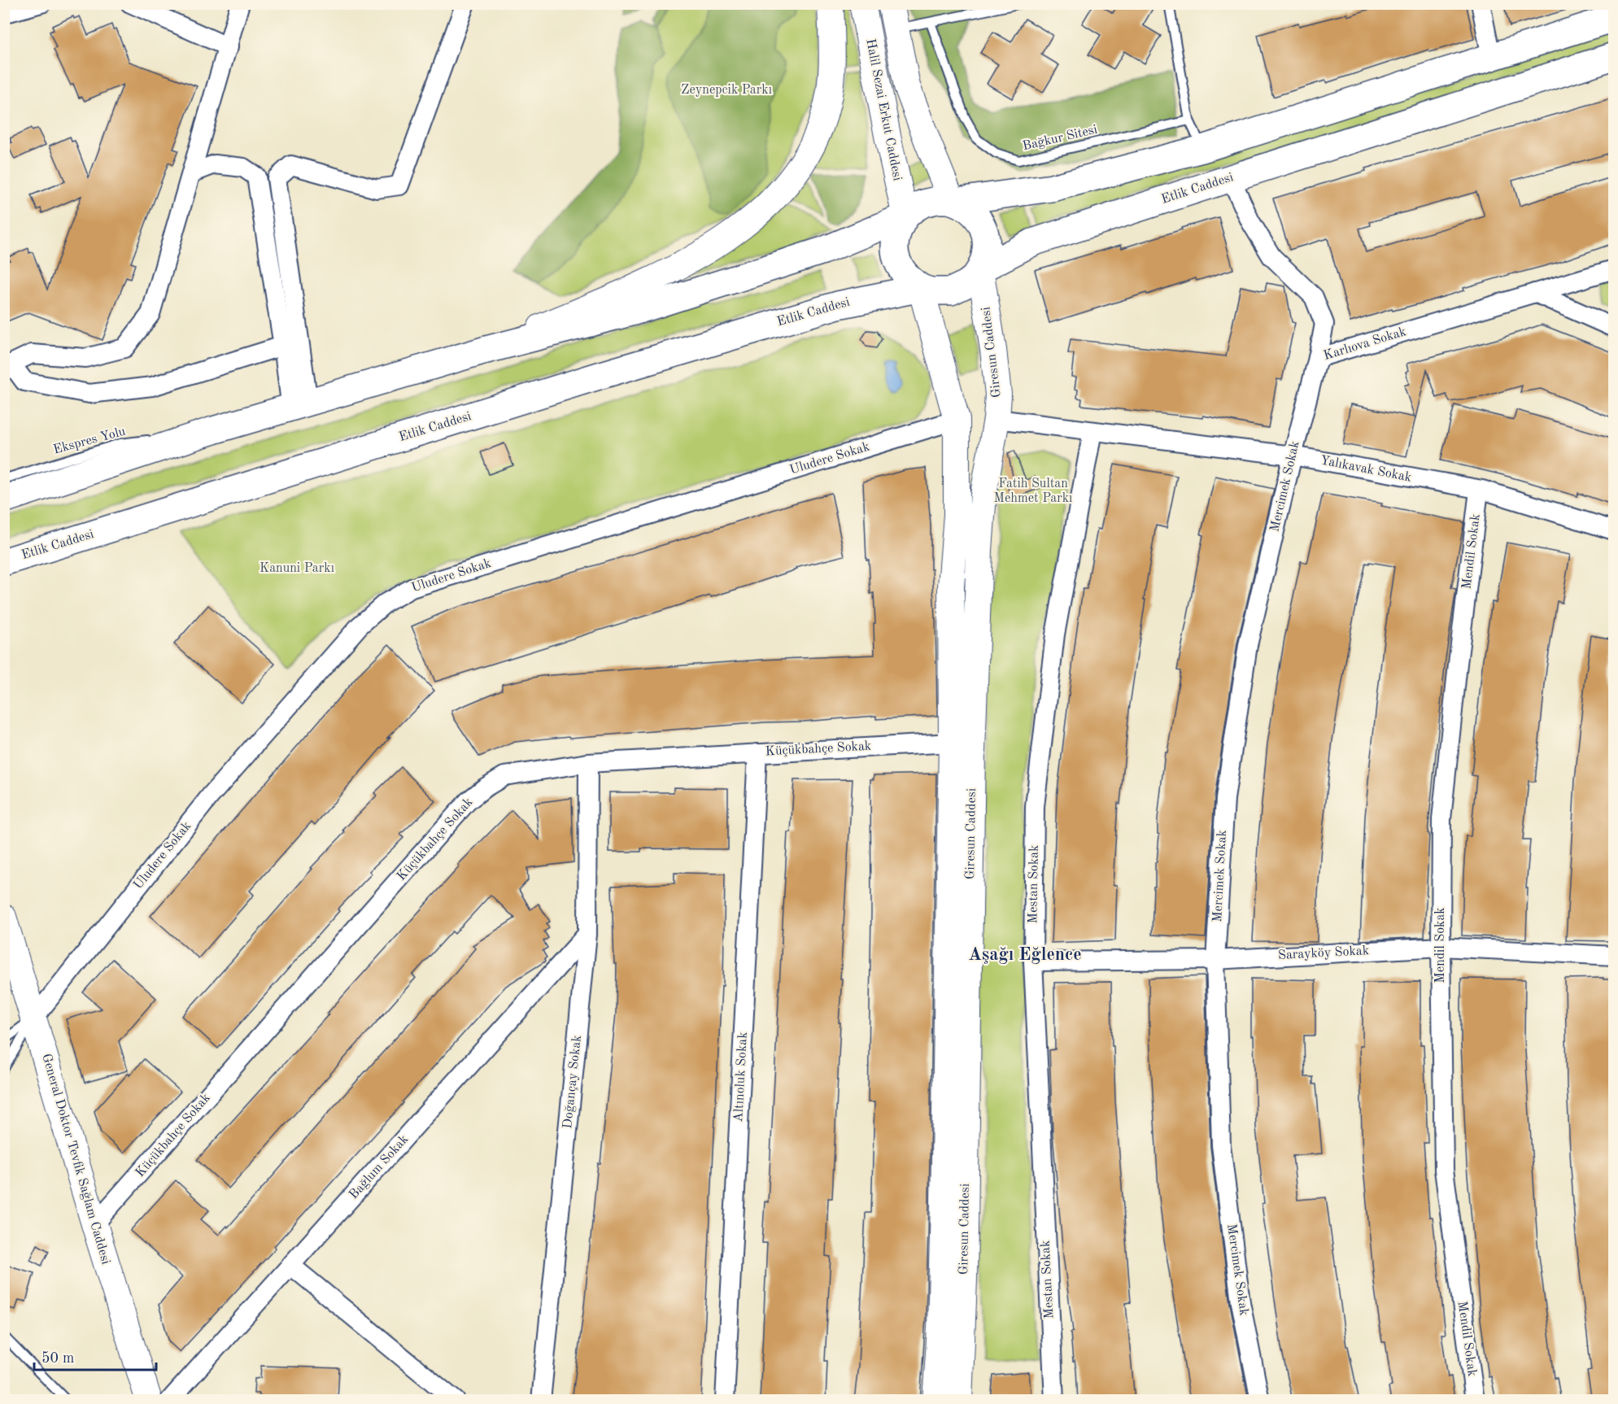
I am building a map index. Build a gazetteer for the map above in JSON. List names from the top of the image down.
{
  "streets": {
    "main road": [
      "Halil Sezai Erkut Caddesi",
      "Etlik Caddesi",
      "Giresun Caddesi",
      "General Doktor Tevfik Sağlam Caddesi"
    ],
    "street": [
      "Karlıova Sokak",
      "Uludere Sokak",
      "Yalıkavak Sokak",
      "Mercimek Sokak",
      "Mendil Sokak",
      "Küçükbahçe Sokak",
      "Mestan Sokak",
      "Sarayköy Sokak",
      "Altınoluk Sokak",
      "Doğançay Sokak",
      "Bağlum Sokak"
    ],
    "lane": ["Bağkur Sitesi", "Ekspres Yolu"]
  },
  "crossings": [
    ["Halil Sezai Erkut Caddesi", "Etlik Caddesi"],
    ["Halil Sezai Erkut Caddesi", "Giresun Caddesi"],
    ["Etlik Caddesi", "Karlıova Sokak"],
    ["Etlik Caddesi", "Giresun Caddesi"],
    ["Karlıova Sokak", "Mercimek Sokak"],
    ["Giresun Caddesi", "Uludere Sokak"],
    ["Giresun Caddesi", "Yalıkavak Sokak"],
    ["Giresun Caddesi", "Küçükbahçe Sokak"],
    ["Uludere Sokak", "General Doktor Tevfik Sağlam Caddesi"],
    ["Yalıkavak Sokak", "Mercimek Sokak"],
    ["Yalıkavak Sokak", "Mendil Sokak"],
    ["Yalıkavak Sokak", "Mestan Sokak"],
    ["Mercimek Sokak", "Sarayköy Sokak"],
    ["Mendil Sokak", "Sarayköy Sokak"],
    ["Küçükbahçe Sokak", "Altınoluk Sokak"],
    ["Küçükbahçe Sokak", "Doğançay Sokak"],
    ["Küçükbahçe Sokak", "General Doktor Tevfik Sağlam Caddesi"],
    ["Mestan Sokak", "Sarayköy Sokak"],
    ["Doğançay Sokak", "Bağlum Sokak"]
  ],
  "districts": ["Aşağı Eğlence"],
  "parks": ["Zeynepcik Parkı", "Fatih Sultan Mehmet Parkı", "Kanuni Parkı"],
  "scale_bar": "50 m"
}
